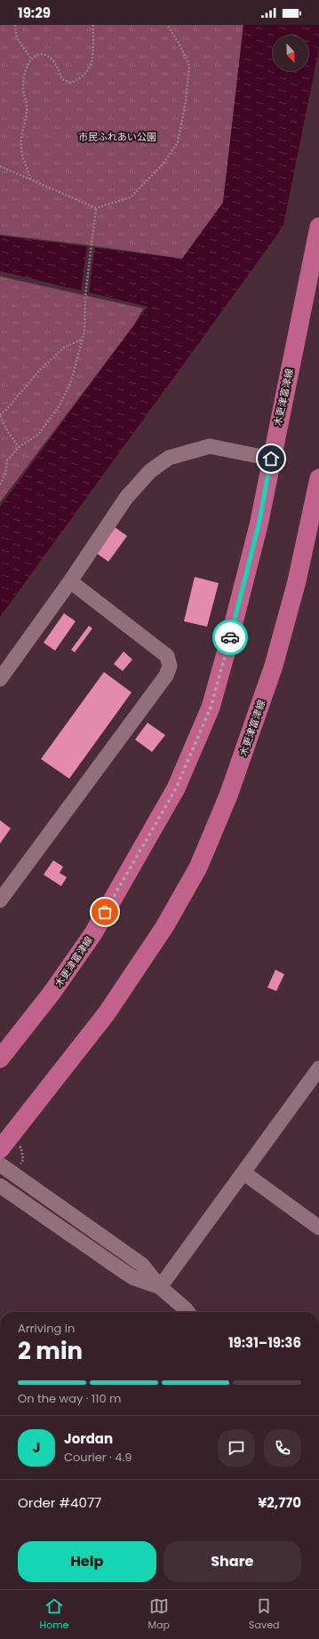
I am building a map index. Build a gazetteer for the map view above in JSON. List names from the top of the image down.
{
  "streets": {
    "main road": ["木更津富津線"]
  },
  "parks": ["市民ふれあい公園"],
  "north": "bottom",
  "page": {
    "status": "19:29",
    "heading": ["2 min", "Arriving in", "19:31–19:36"],
    "panel": [
      "Jordan",
      "Courier · 4.9",
      "Order #4077",
      "¥2,770"
    ],
    "bar": "On the way · 110 m",
    "round": "J",
    "buttons": ["Help", "Share"],
    "tabs": ["Home", "Map", "Saved"]
  }
}
